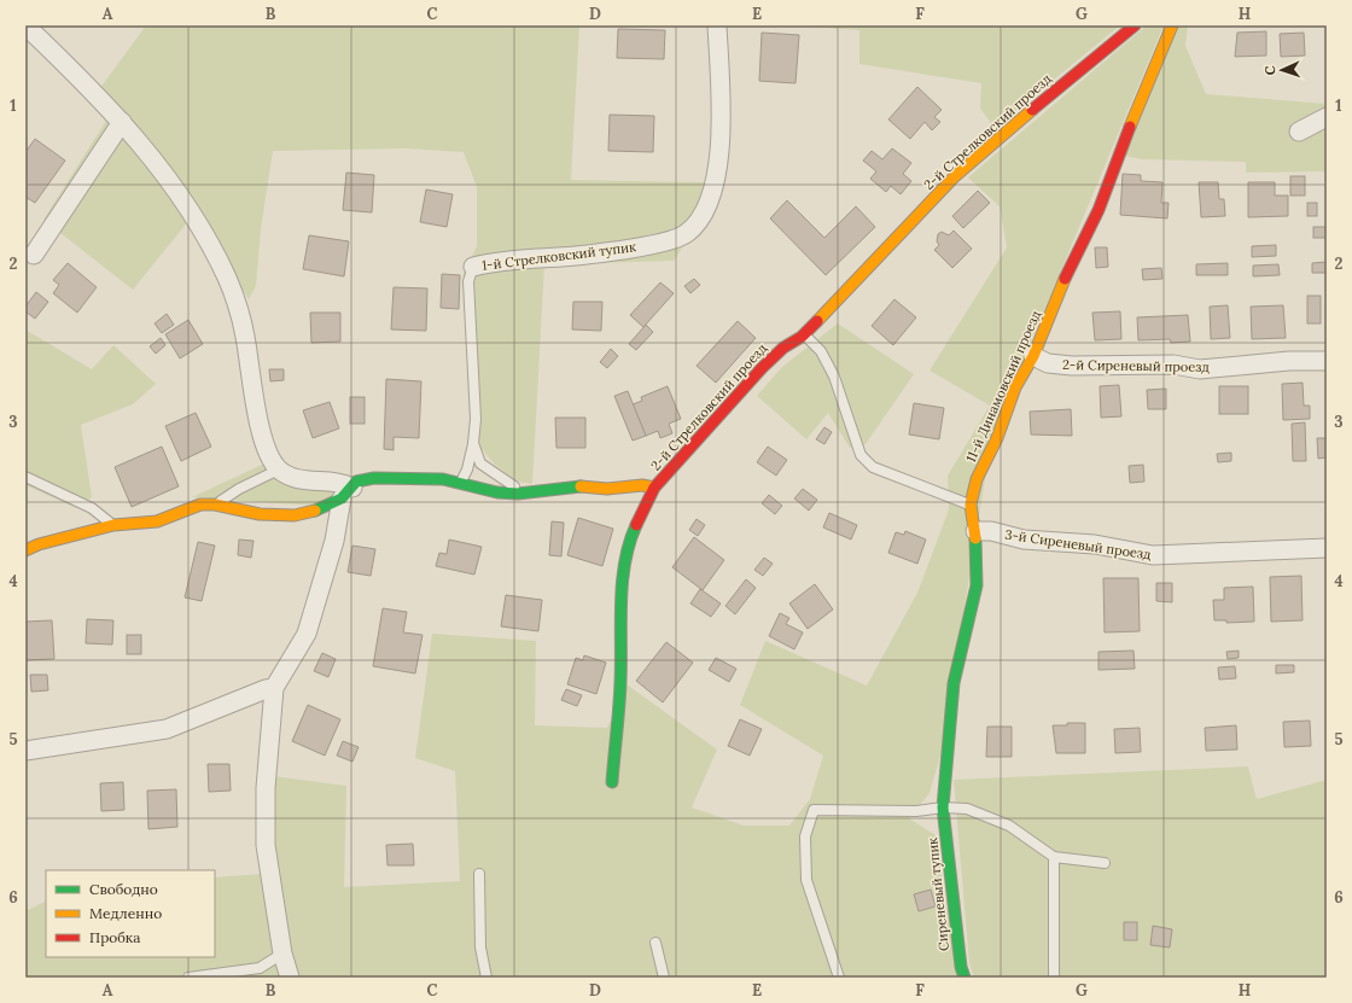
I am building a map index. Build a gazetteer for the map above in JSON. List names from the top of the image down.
{
  "streets": {
    "street": [
      "2-й Стрелковский проезд",
      "1-й Стрелковский тупик",
      "2-й Сиреневый проезд",
      "11-й Динамовский проезд",
      "3-й Сиреневый проезд",
      "Сиреневый тупик"
    ]
  },
  "crossings": [
    ["2-й Сиреневый проезд", "11-й Динамовский проезд"],
    ["11-й Динамовский проезд", "3-й Сиреневый проезд"],
    ["11-й Динамовский проезд", "Сиреневый тупик"]
  ],
  "legend": ["Свободно", "Медленно", "Пробка"],
  "north": "left",
  "grid": {
    "columns": [
      "A",
      "B",
      "C",
      "D",
      "E",
      "F",
      "G",
      "H"
    ],
    "rows": [
      "1",
      "2",
      "3",
      "4",
      "5",
      "6"
    ]
  }
}
